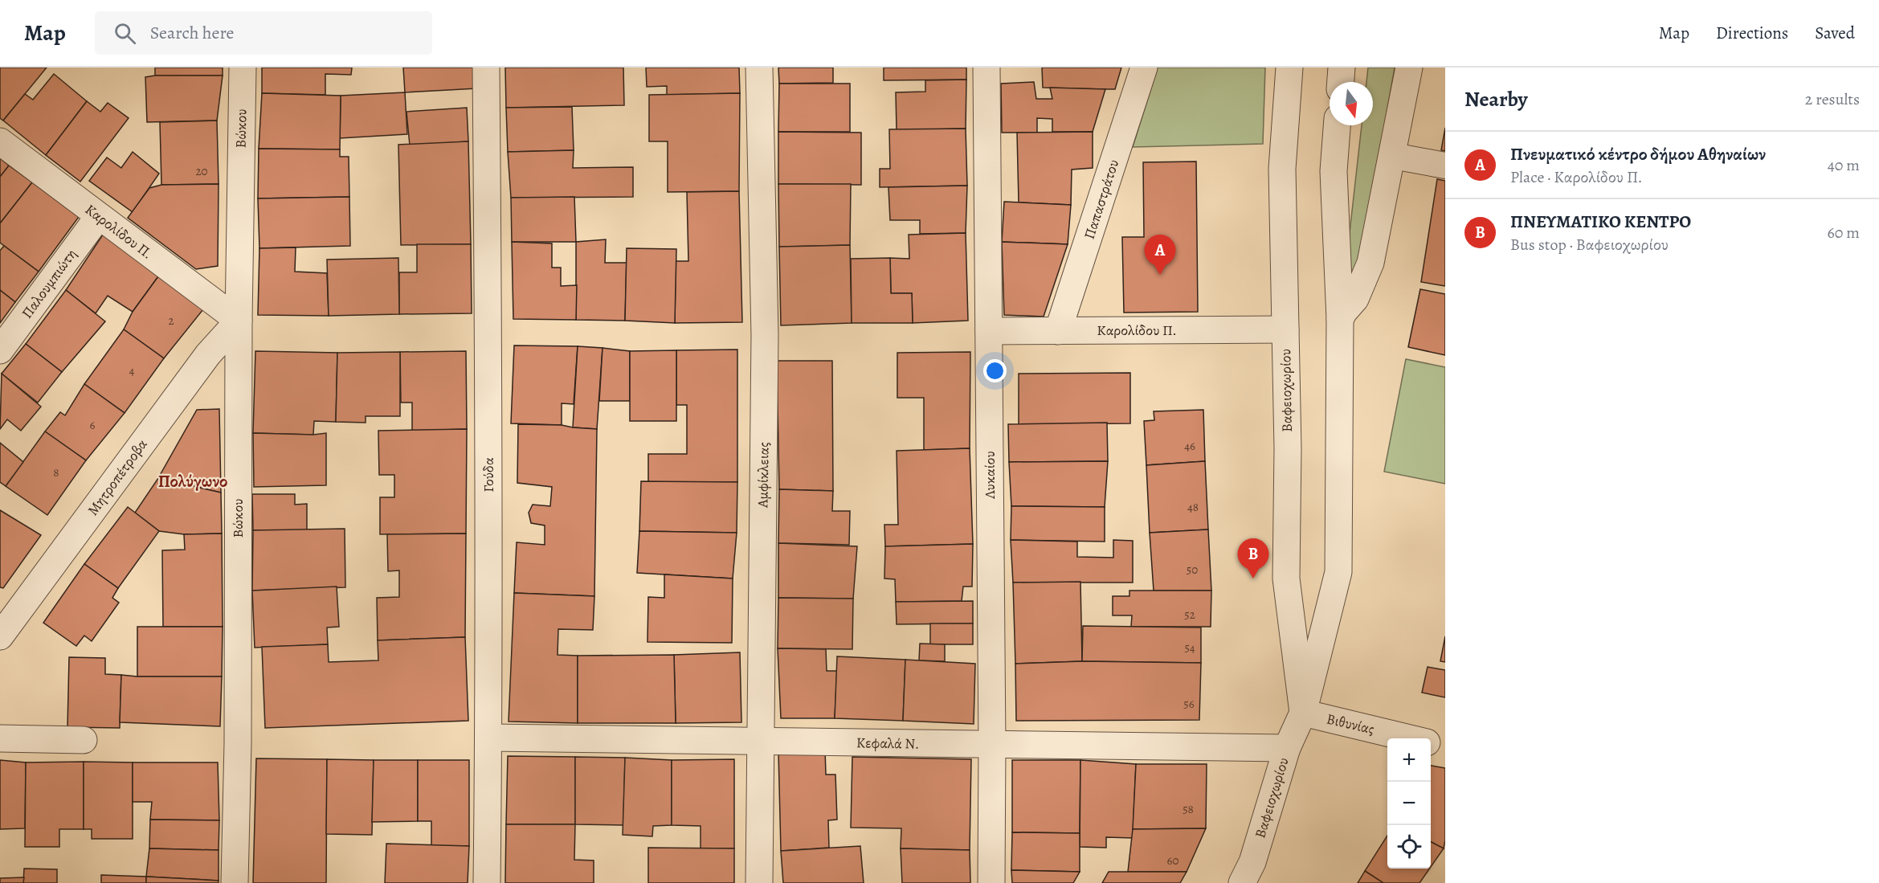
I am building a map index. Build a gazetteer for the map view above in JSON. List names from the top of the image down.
{
  "streets": {
    "street": [
      "Βώκου",
      "Παπαστράτου",
      "Καρολίδου Π.",
      "Παλουμπιώτη",
      "Βαφειοχωρίου",
      "Γούδα",
      "Αμφίκλειας",
      "Λυκαίου",
      "Μητροπέτροβα",
      "Βιθυνίας",
      "Κεφαλά Ν."
    ]
  },
  "crossings": [
    ["Βώκου", "Καρολίδου Π."],
    ["Βώκου", "Μητροπέτροβα"],
    ["Παπαστράτου", "Καρολίδου Π."],
    ["Καρολίδου Π.", "Παλουμπιώτη"],
    ["Καρολίδου Π.", "Βαφειοχωρίου"],
    ["Καρολίδου Π.", "Λυκαίου"],
    ["Καρολίδου Π.", "Μητροπέτροβα"],
    ["Βαφειοχωρίου", "Βιθυνίας"],
    ["Βαφειοχωρίου", "Κεφαλά Ν."],
    ["Γούδα", "Κεφαλά Ν."],
    ["Αμφίκλειας", "Κεφαλά Ν."],
    ["Λυκαίου", "Κεφαλά Ν."]
  ],
  "districts": ["Πολύγωνο"],
  "house_numbers": [
    "20",
    "2",
    "4",
    "6",
    "46",
    "8",
    "48",
    "50",
    "52",
    "54",
    "56",
    "58",
    "60"
  ],
  "north": "bottom",
  "page": {
    "header": "Map",
    "search": "Search here",
    "nav": ["Map", "Directions", "Saved"],
    "heading": ["Nearby", "2 results"],
    "list": [
      {
        "mark": "A",
        "name": "Πνευματικό κέντρο δήμου Αθηναίων",
        "note": "Place · Καρολίδου Π.",
        "value": "40 m"
      },
      {
        "mark": "B",
        "name": "ΠΝΕΥΜΑΤΙΚΟ ΚΕΝΤΡΟ",
        "note": "Bus stop · Βαφειοχωρίου",
        "value": "60 m"
      }
    ],
    "pins": ["A", "B"],
    "map_buttons": ["+", "−"]
  }
}
